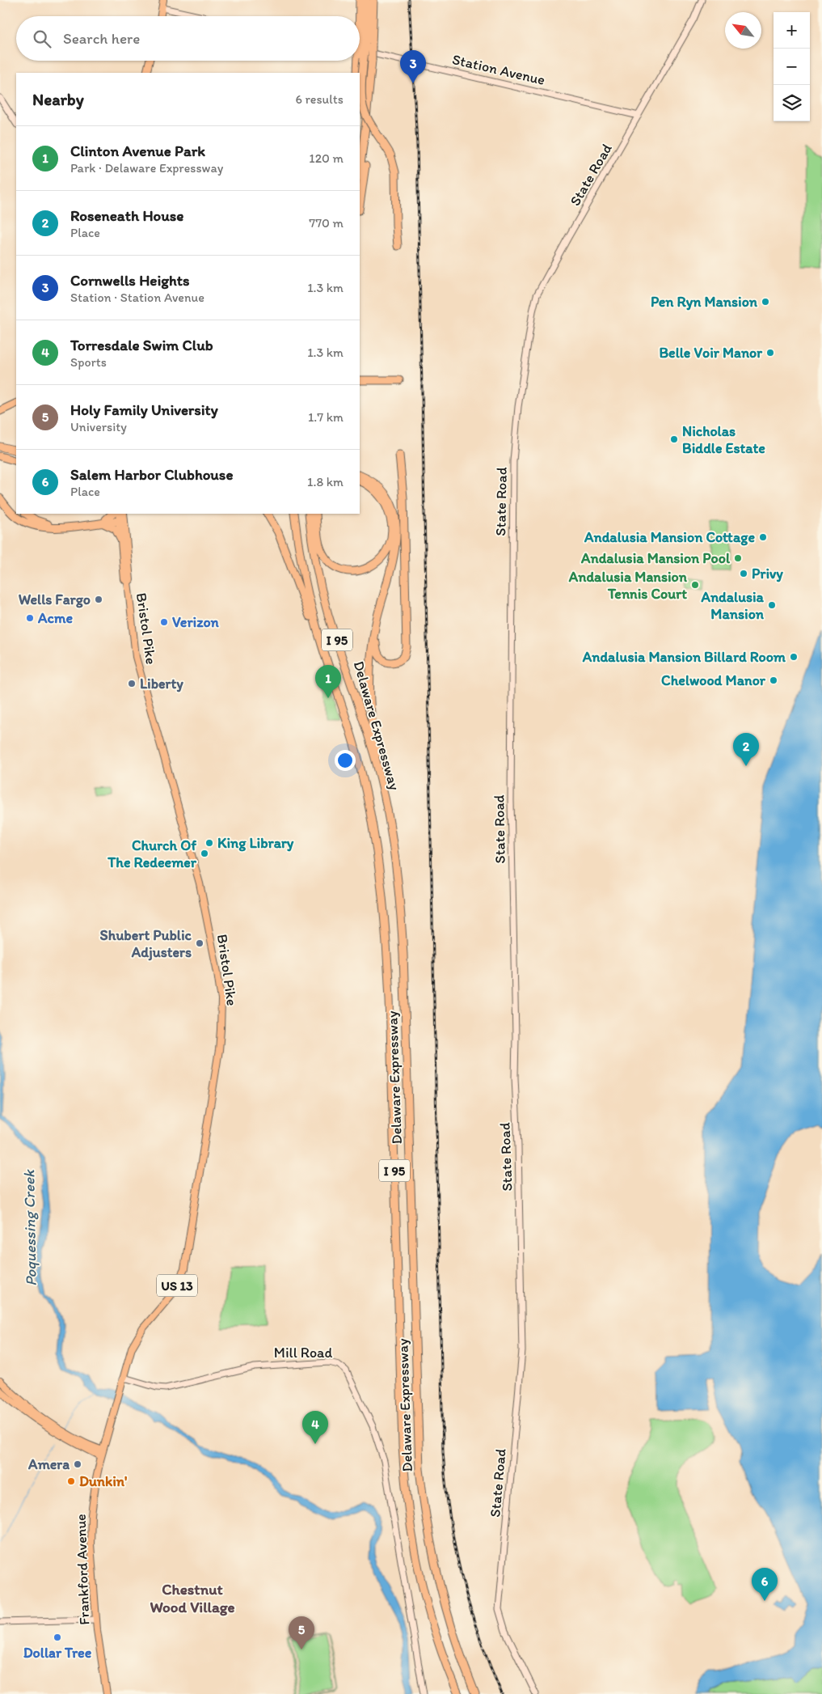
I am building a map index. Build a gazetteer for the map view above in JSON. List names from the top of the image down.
{
  "streets": {
    "highway": ["I 95", "Delaware Expressway"],
    "main road": [
      "Station Avenue",
      "State Road",
      "Bristol Pike",
      "US 13",
      "Mill Road",
      "Frankford Avenue"
    ]
  },
  "crossings": [
    ["Station Avenue", "State Road"],
    ["Bristol Pike", "Mill Road"],
    ["Bristol Pike", "Frankford Avenue"]
  ],
  "districts": ["Chestnut Wood Village"],
  "water": ["Poquessing Creek"],
  "places": [
    "Pen Ryn Mansion",
    "Belle Voir Manor",
    "Nicholas Biddle Estate",
    "Andalusia Mansion Cottage",
    "Andalusia Mansion Pool",
    "Privy",
    "Andalusia Mansion Tennis Court",
    "Wells Fargo",
    "Andalusia Mansion",
    "Acme",
    "Verizon",
    "Andalusia Mansion Billard Room",
    "Chelwood Manor",
    "Liberty",
    "King Library",
    "Church Of The Redeemer",
    "Shubert Public Adjusters",
    "Amera",
    "Dunkin'",
    "Dollar Tree"
  ],
  "north": "top left",
  "page": {
    "map_buttons": ["+", "−"],
    "search": "Search here",
    "pins": [
      "3",
      "1",
      "2",
      "4",
      "6",
      "5"
    ],
    "heading": ["Nearby", "6 results"],
    "list": [
      {
        "mark": "1",
        "name": "Clinton Avenue Park",
        "note": "Park · Delaware Expressway",
        "value": "120 m"
      },
      {
        "mark": "2",
        "name": "Roseneath House",
        "note": "Place",
        "value": "770 m"
      },
      {
        "mark": "3",
        "name": "Cornwells Heights",
        "note": "Station · Station Avenue",
        "value": "1.3 km"
      },
      {
        "mark": "4",
        "name": "Torresdale Swim Club",
        "note": "Sports",
        "value": "1.3 km"
      },
      {
        "mark": "5",
        "name": "Holy Family University",
        "note": "University",
        "value": "1.7 km"
      },
      {
        "mark": "6",
        "name": "Salem Harbor Clubhouse",
        "note": "Place",
        "value": "1.8 km"
      }
    ]
  }
}
